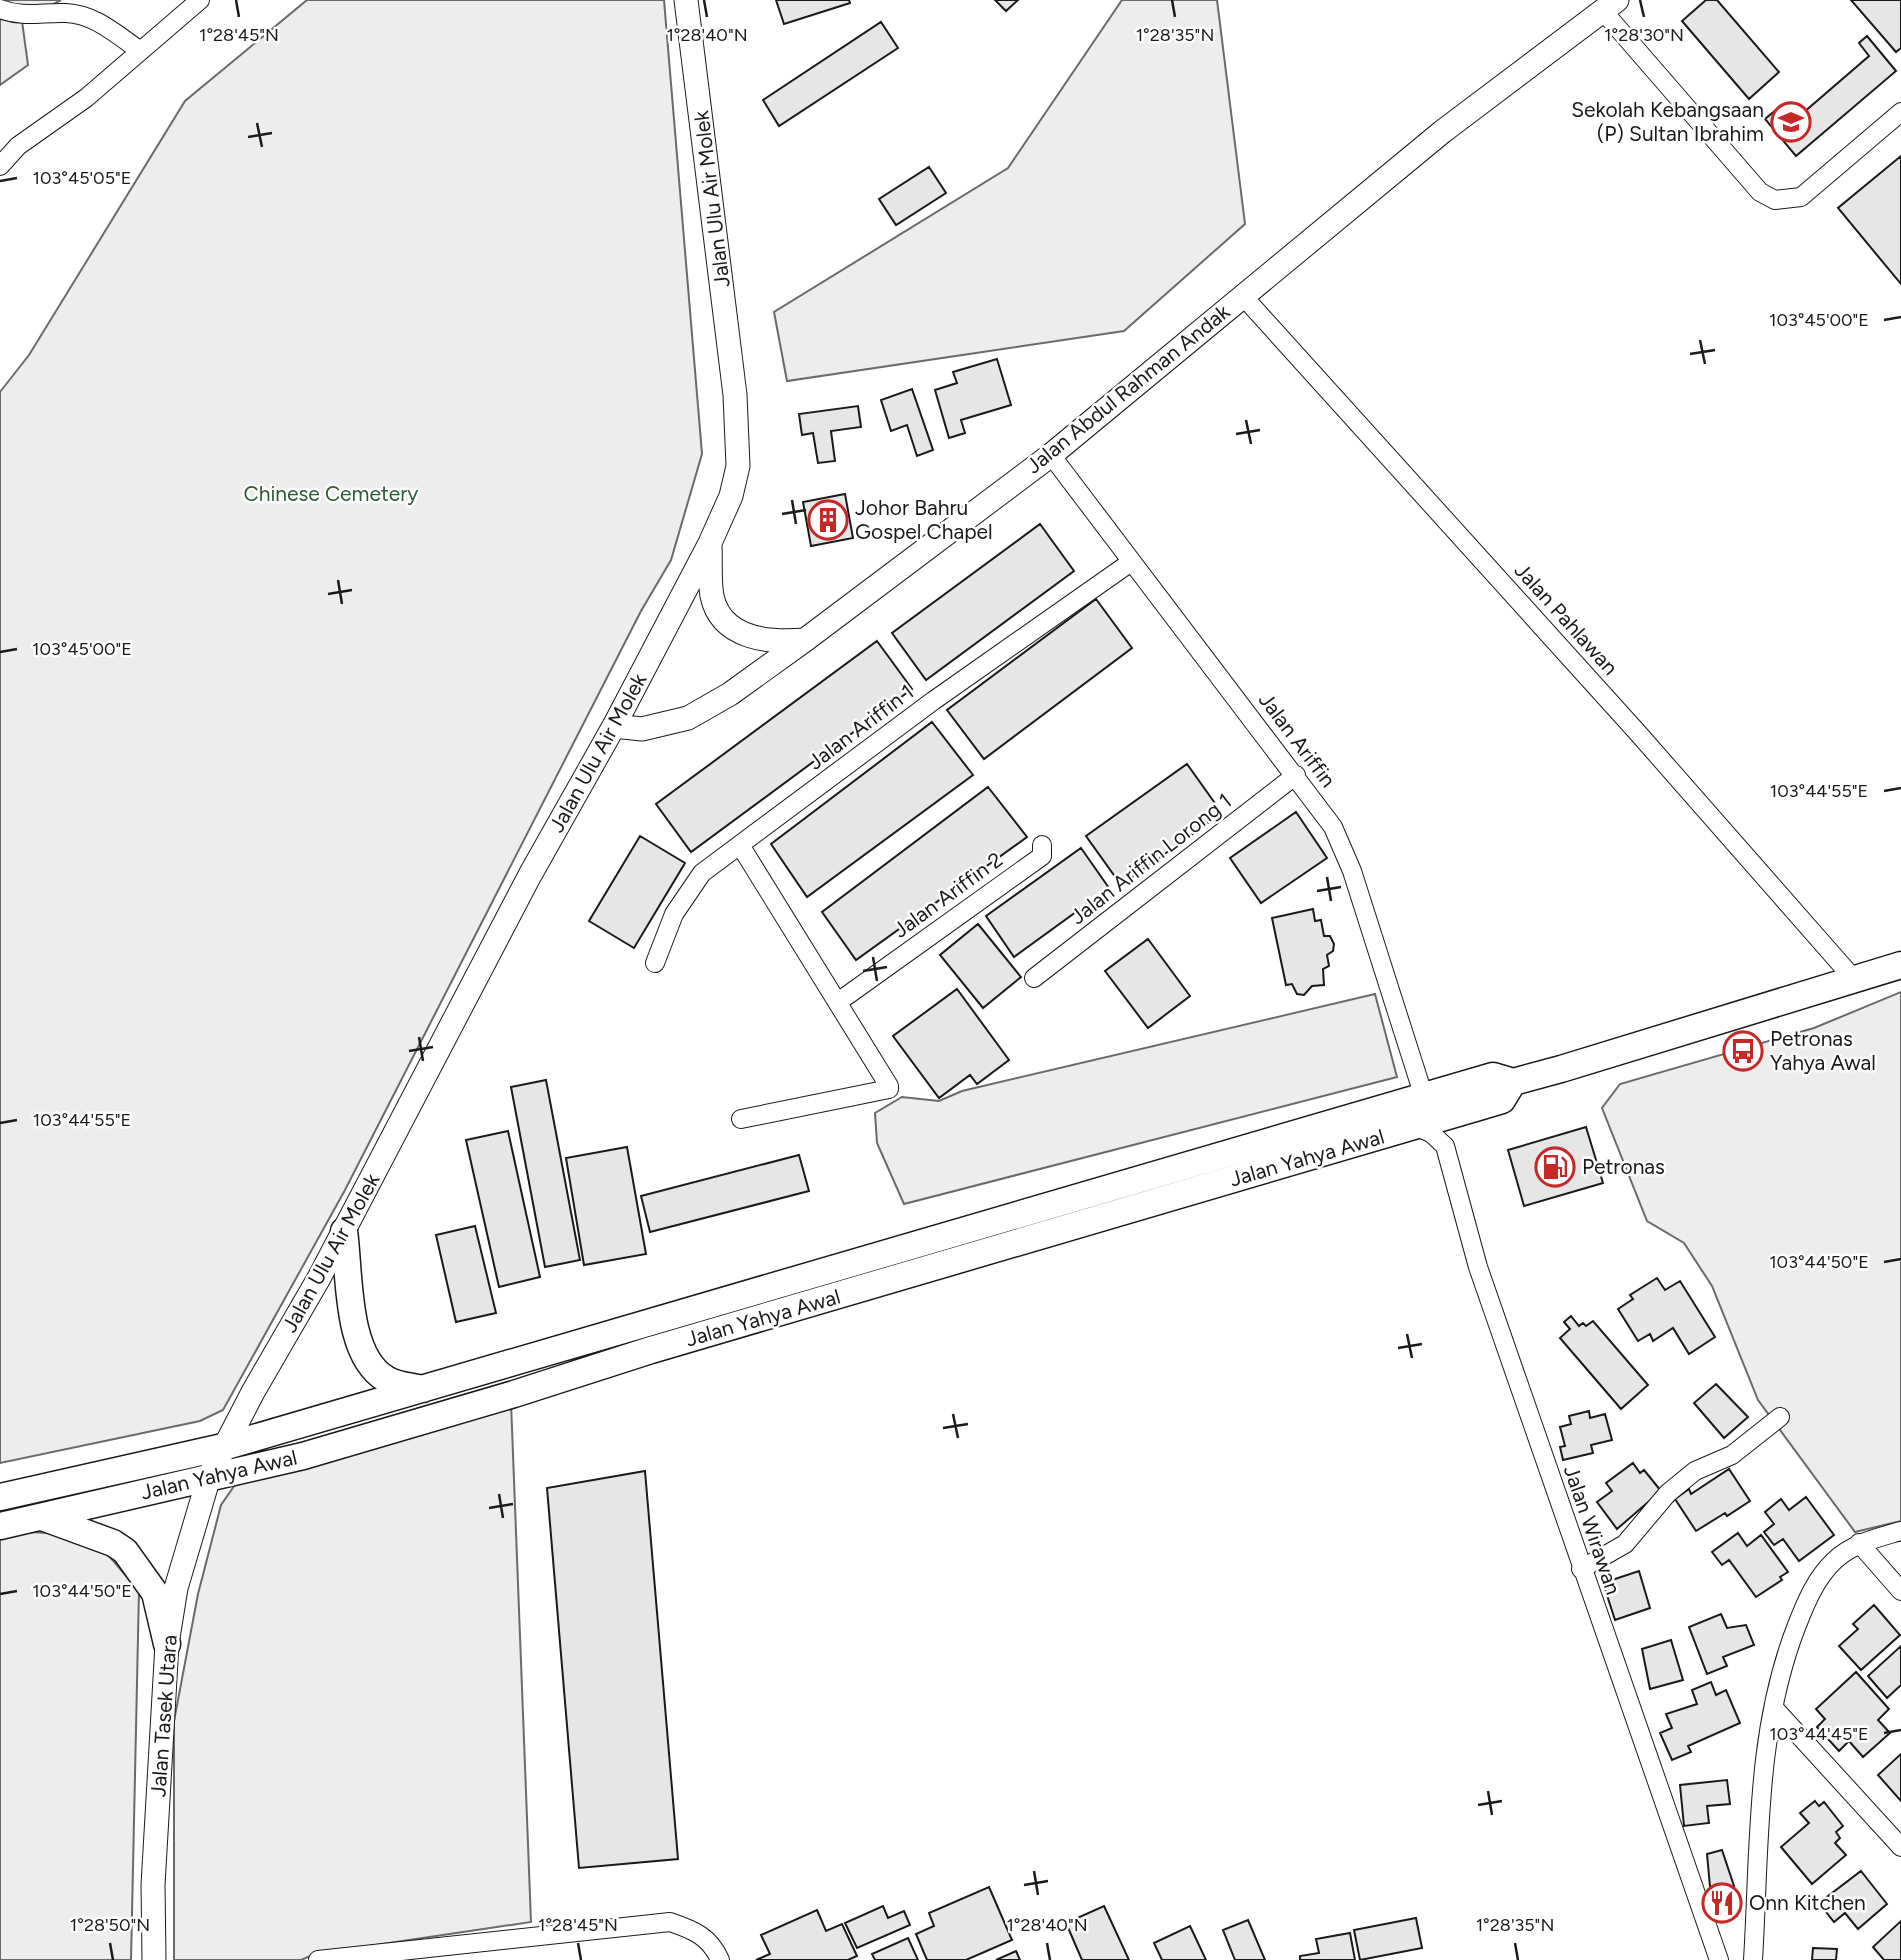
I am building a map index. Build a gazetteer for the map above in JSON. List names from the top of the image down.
{
  "streets": {
    "main road": ["Jalan Yahya Awal"],
    "street": [
      "Jalan Ulu Air Molek",
      "Jalan Abdul Rahman Andak",
      "Jalan Pahlawan",
      "Jalan Ariffin 1",
      "Jalan Ariffin",
      "Jalan Ariffin Lorong 1",
      "Jalan Ariffin 2",
      "Jalan Wirawan",
      "Jalan Tasek Utara"
    ]
  },
  "crossings": [
    ["Jalan Ulu Air Molek", "Jalan Abdul Rahman Andak"],
    ["Jalan Ulu Air Molek", "Jalan Yahya Awal"],
    ["Jalan Ulu Air Molek", "Jalan Tasek Utara"],
    ["Jalan Abdul Rahman Andak", "Jalan Pahlawan"],
    ["Jalan Abdul Rahman Andak", "Jalan Ariffin"],
    ["Jalan Pahlawan", "Jalan Yahya Awal"],
    ["Jalan Ariffin 1", "Jalan Ariffin"],
    ["Jalan Ariffin", "Jalan Ariffin Lorong 1"],
    ["Jalan Ariffin", "Jalan Yahya Awal"],
    ["Jalan Yahya Awal", "Jalan Tasek Utara"]
  ],
  "parks": ["Chinese Cemetery"],
  "places": {
    "school or university": ["Sekolah Kebangsaan (P) Sultan Ibrahim"],
    "building": ["Johor Bahru Gospel Chapel"],
    "bus stop": ["Petronas Yahya Awal"],
    "fuel station": ["Petronas"],
    "restaurant": ["Onn Kitchen"]
  },
  "coordinates": [
    "1°28'45\"N",
    "1°28'40\"N",
    "1°28'35\"N",
    "1°28'30\"N",
    "103°45'05\"E",
    "103°45'00\"E",
    "103°44'55\"E",
    "103°44'50\"E",
    "103°44'45\"E",
    "1°28'50\"N"
  ]
}
